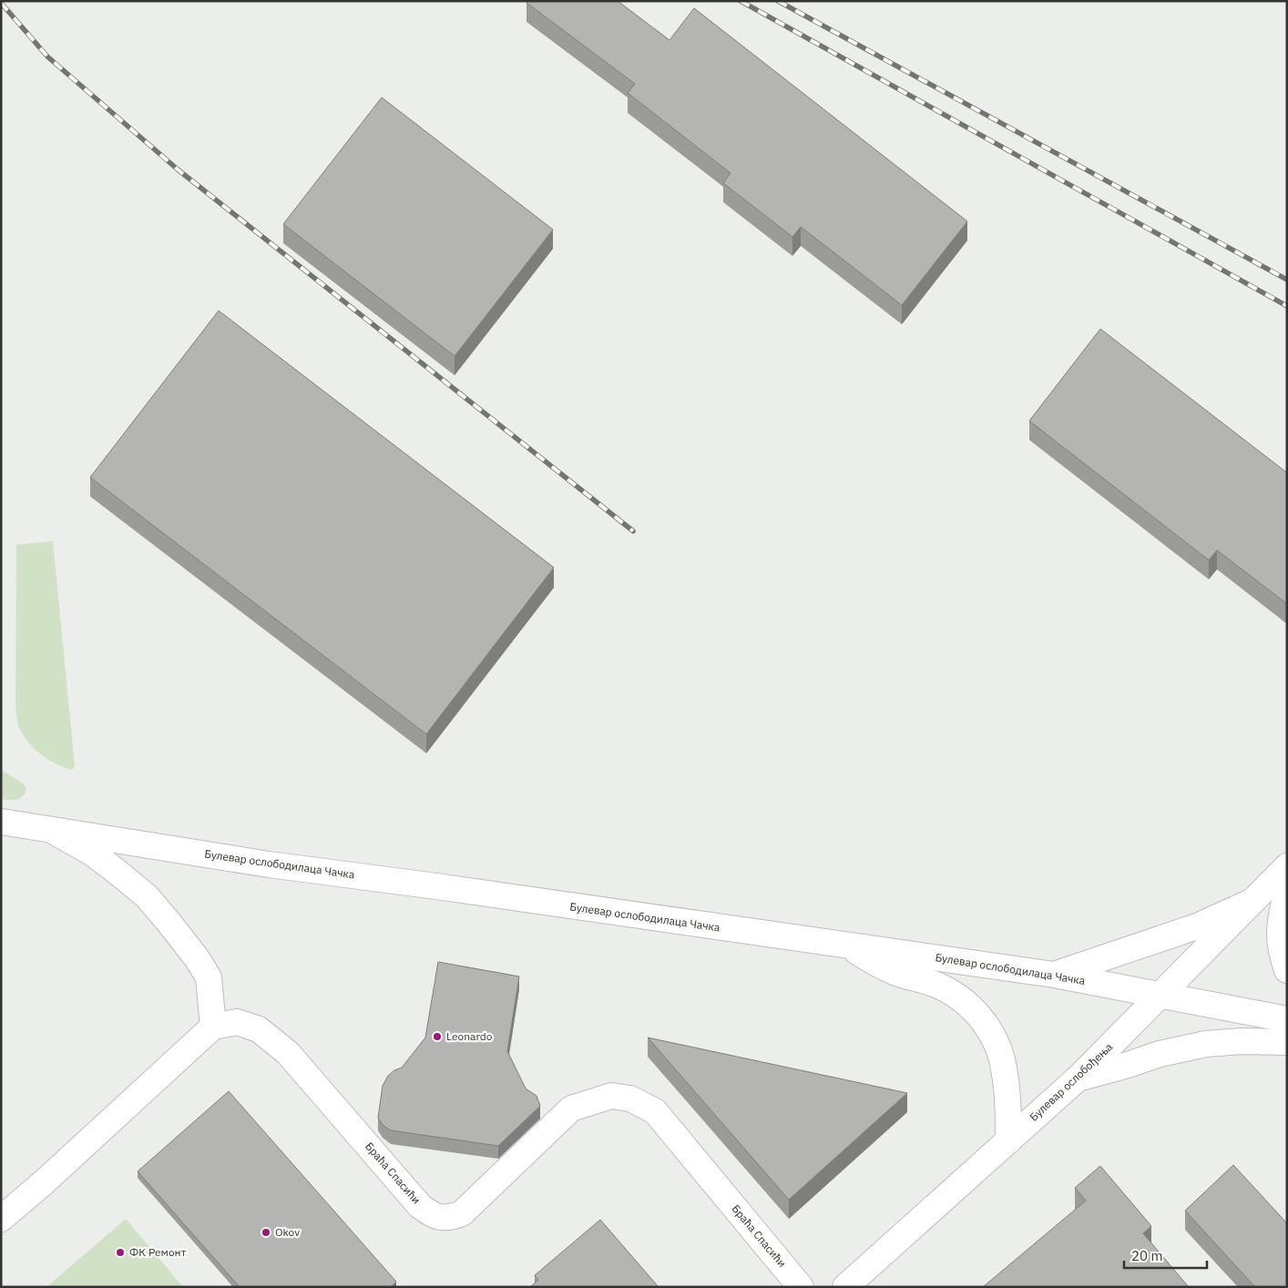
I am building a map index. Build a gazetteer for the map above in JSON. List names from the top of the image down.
{
  "streets": {
    "main road": ["Булевар ослободилаца Чачка", "Булевар ослобођења", "Браћа Спасићи"]
  },
  "crossings": [
    ["Булевар ослободилаца Чачка", "Булевар ослобођења"]
  ],
  "places": ["Leonardo", "Okov", "ФК Ремонт"],
  "scale_bar": "20 m"
}
